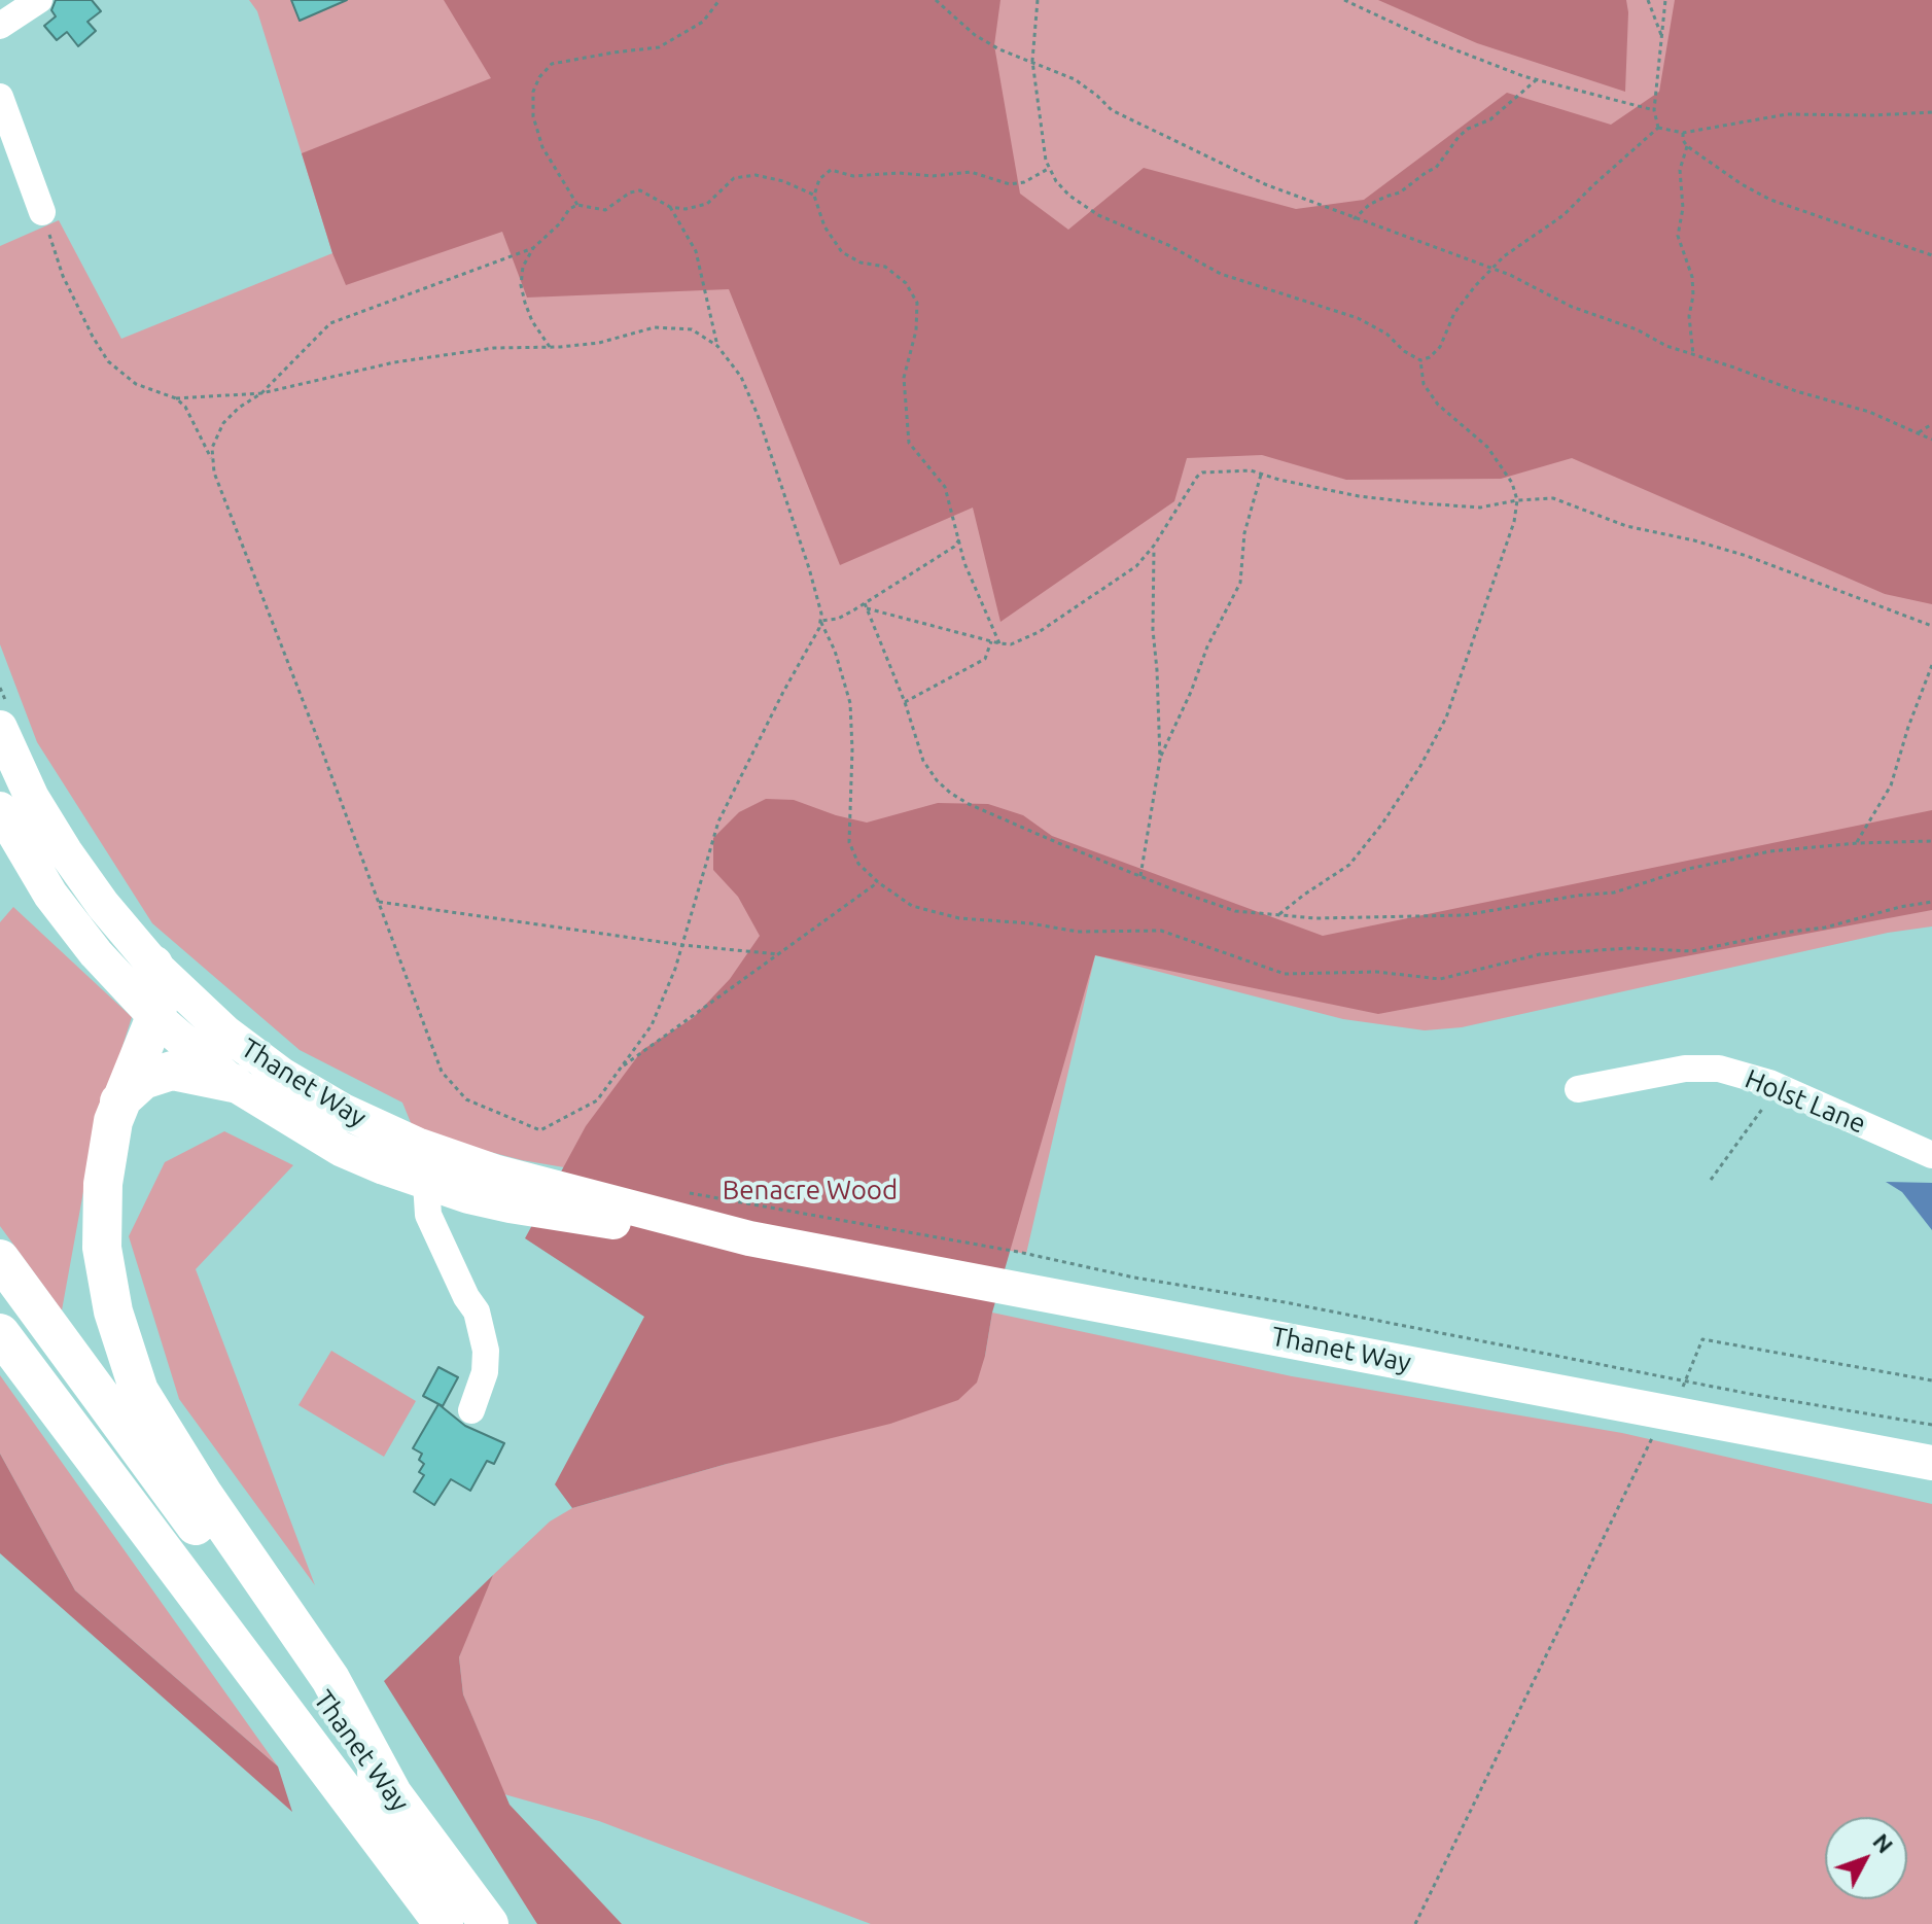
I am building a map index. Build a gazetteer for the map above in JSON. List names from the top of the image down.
{
  "streets": {
    "highway": ["Thanet Way"],
    "street": ["Holst Lane"]
  },
  "parks": ["Benacre Wood"],
  "north": "top right"
}
